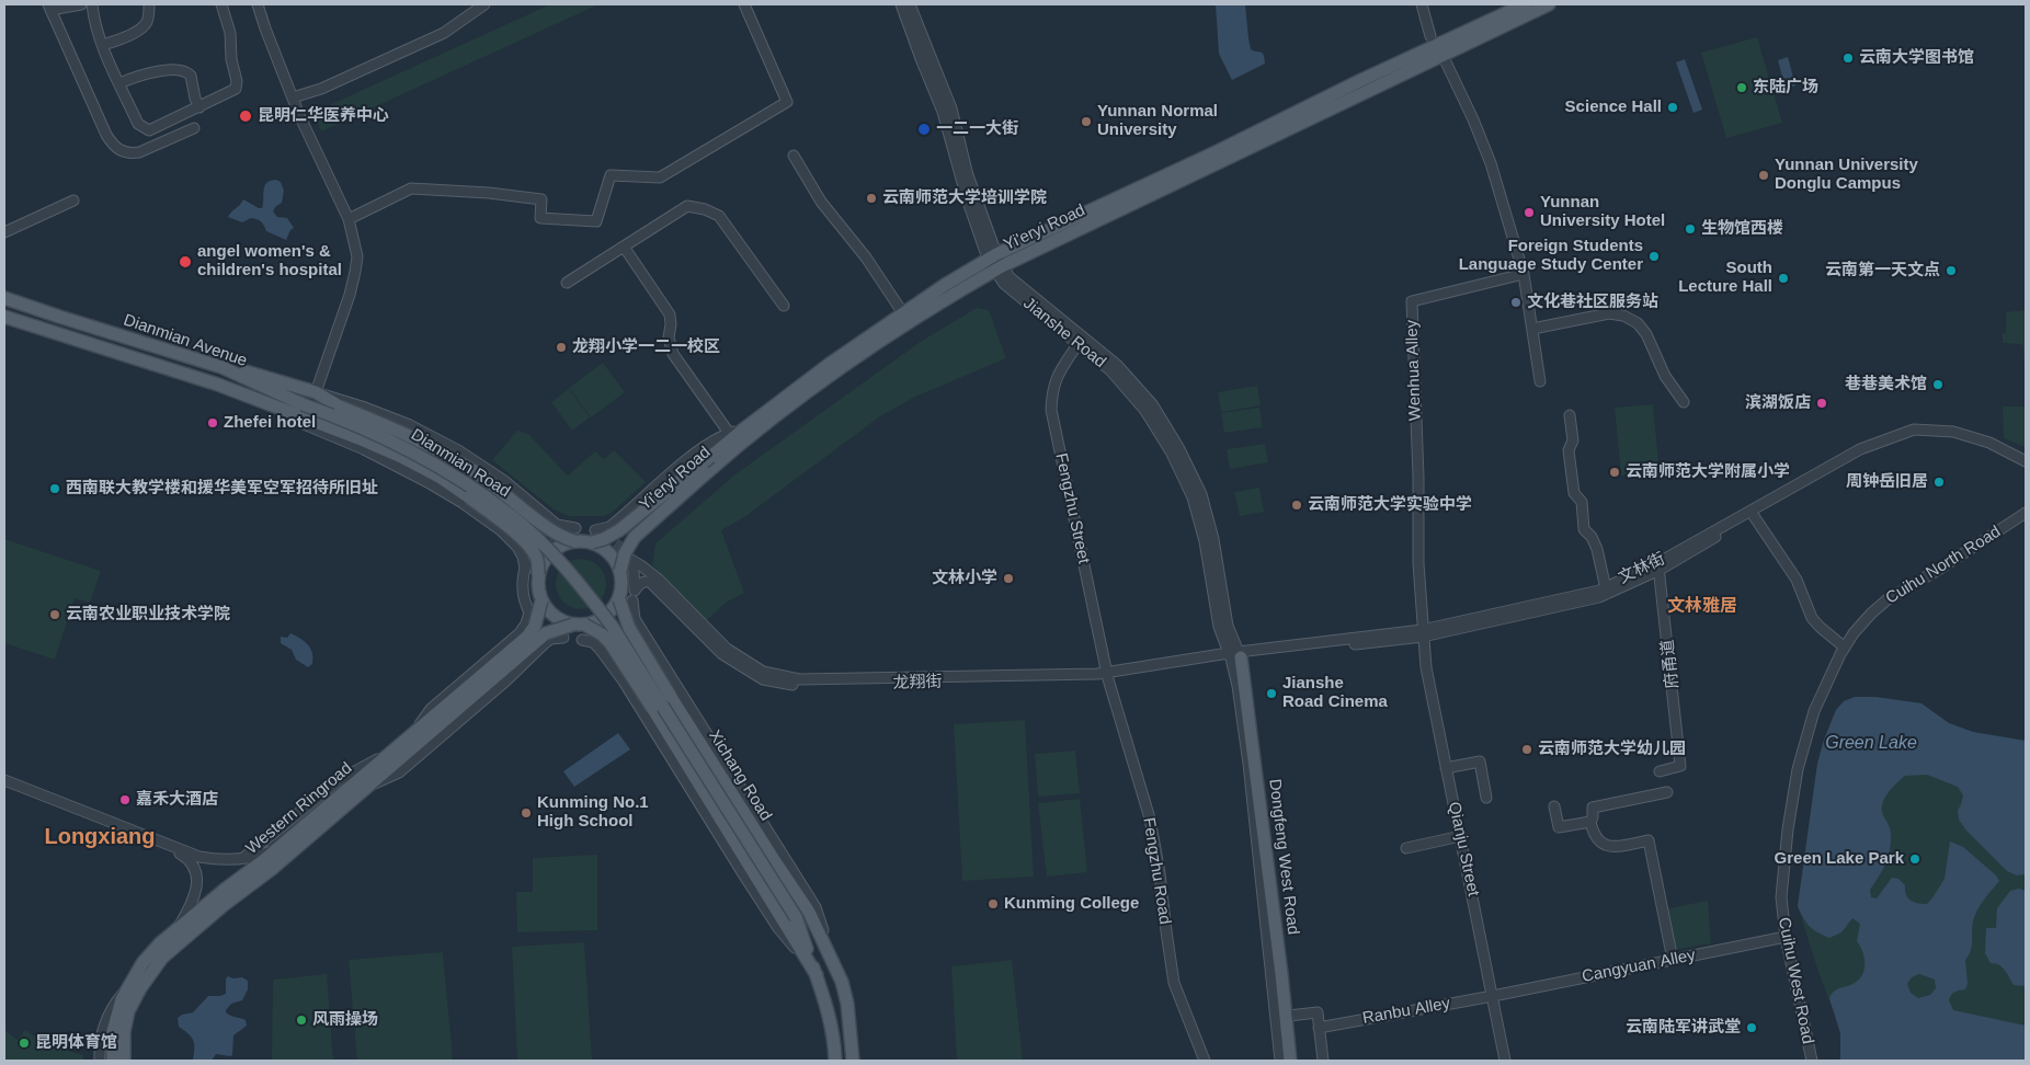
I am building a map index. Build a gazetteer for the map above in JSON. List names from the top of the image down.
{
  "streets": {
    "main road": [
      "Yi'eryi Road",
      "Dianmian Avenue",
      "Dianmian Road",
      "Xichang Road",
      "Western Ringroad",
      "Dongfeng West Road"
    ],
    "street": [
      "Jianshe Road",
      "Wenhua Alley",
      "Fengzhu Street",
      "Cuihu North Road",
      "文林街",
      "府甬道",
      "龙翔街",
      "Qianju Street",
      "Fengzhu Road",
      "Cangyuan Alley",
      "Cuihu West Road",
      "Ranbu Alley"
    ]
  },
  "crossings": [
    ["Yi'eryi Road", "Jianshe Road"],
    ["Yi'eryi Road", "Dianmian Avenue"],
    ["Yi'eryi Road", "Xichang Road"],
    ["Yi'eryi Road", "Western Ringroad"],
    ["Jianshe Road", "Fengzhu Street"],
    ["Jianshe Road", "文林街"],
    ["Jianshe Road", "龙翔街"],
    ["Jianshe Road", "Dongfeng West Road"],
    ["Dianmian Avenue", "Dianmian Road"],
    ["Dianmian Avenue", "Xichang Road"],
    ["Dianmian Avenue", "Western Ringroad"],
    ["Wenhua Alley", "文林街"],
    ["Wenhua Alley", "Qianju Street"],
    ["Dianmian Road", "Xichang Road"],
    ["Fengzhu Street", "龙翔街"],
    ["Fengzhu Street", "Fengzhu Road"],
    ["Cuihu North Road", "Cuihu West Road"],
    ["文林街", "府甬道"],
    ["文林街", "龙翔街"],
    ["文林街", "Qianju Street"],
    ["文林街", "Dongfeng West Road"],
    ["龙翔街", "Dongfeng West Road"],
    ["龙翔街", "Fengzhu Road"],
    ["Xichang Road", "Western Ringroad"],
    ["Qianju Street", "Cangyuan Alley"],
    ["Qianju Street", "Ranbu Alley"],
    ["Cangyuan Alley", "Cuihu West Road"],
    ["Cangyuan Alley", "Ranbu Alley"]
  ],
  "districts": ["文林雅居", "Longxiang"],
  "water": ["Green Lake"],
  "places": [
    "云南大学图书馆",
    "东陆广场",
    "Science Hall",
    "昆明仁华医养中心",
    "Yunnan Normal University",
    "一二一大街",
    "Yunnan University Donglu Campus",
    "云南师范大学培训学院",
    "Yunnan University Hotel",
    "生物馆西楼",
    "Foreign Students Language Study Center",
    "angel women's & children's hospital",
    "云南第一天文点",
    "South Lecture Hall",
    "文化巷社区服务站",
    "龙翔小学一二一校区",
    "巷巷美术馆",
    "滨湖饭店",
    "Zhefei hotel",
    "云南师范大学附属小学",
    "周钟岳旧居",
    "西南联大教学楼和援华美军空军招待所旧址",
    "云南师范大学实验中学",
    "文林小学",
    "云南农业职业技术学院",
    "Jianshe Road Cinema",
    "云南师范大学幼儿园",
    "嘉禾大酒店",
    "Kunming No.1 High School",
    "Green Lake Park",
    "Kunming College",
    "风雨操场",
    "云南陆军讲武堂",
    "昆明体育馆"
  ]
}
